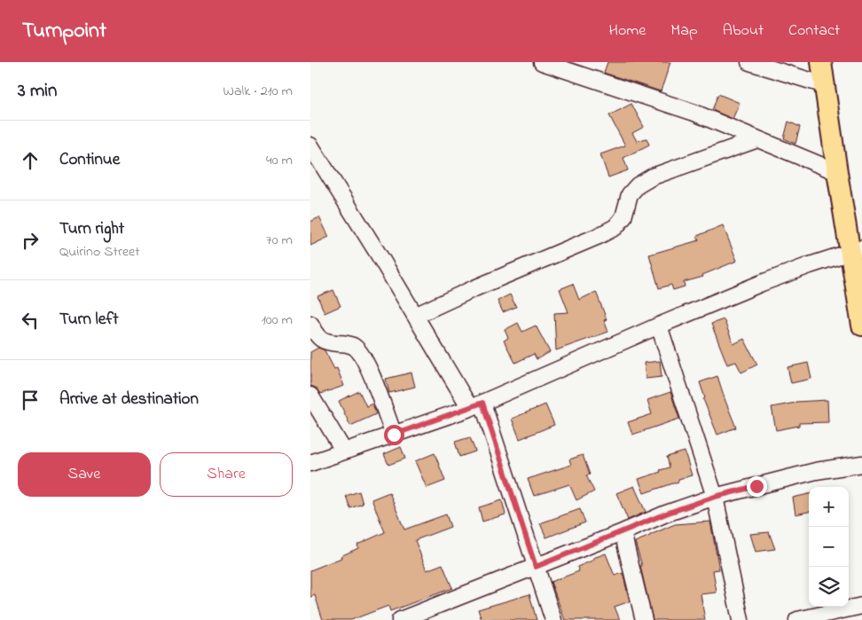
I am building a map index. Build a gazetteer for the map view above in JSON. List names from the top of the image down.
{
  "page": {
    "header": "Turnpoint",
    "nav": [
      "Home",
      "Map",
      "About",
      "Contact"
    ],
    "heading": ["3 min", "Walk · 210 m"],
    "list": [
      ["Continue", "40 m"],
      ["Turn right", "Quirino Street", "70 m"],
      ["Turn left", "100 m"],
      "Arrive at destination"
    ],
    "buttons": ["Save", "Share"],
    "map_buttons": ["+", "−"]
  }
}
